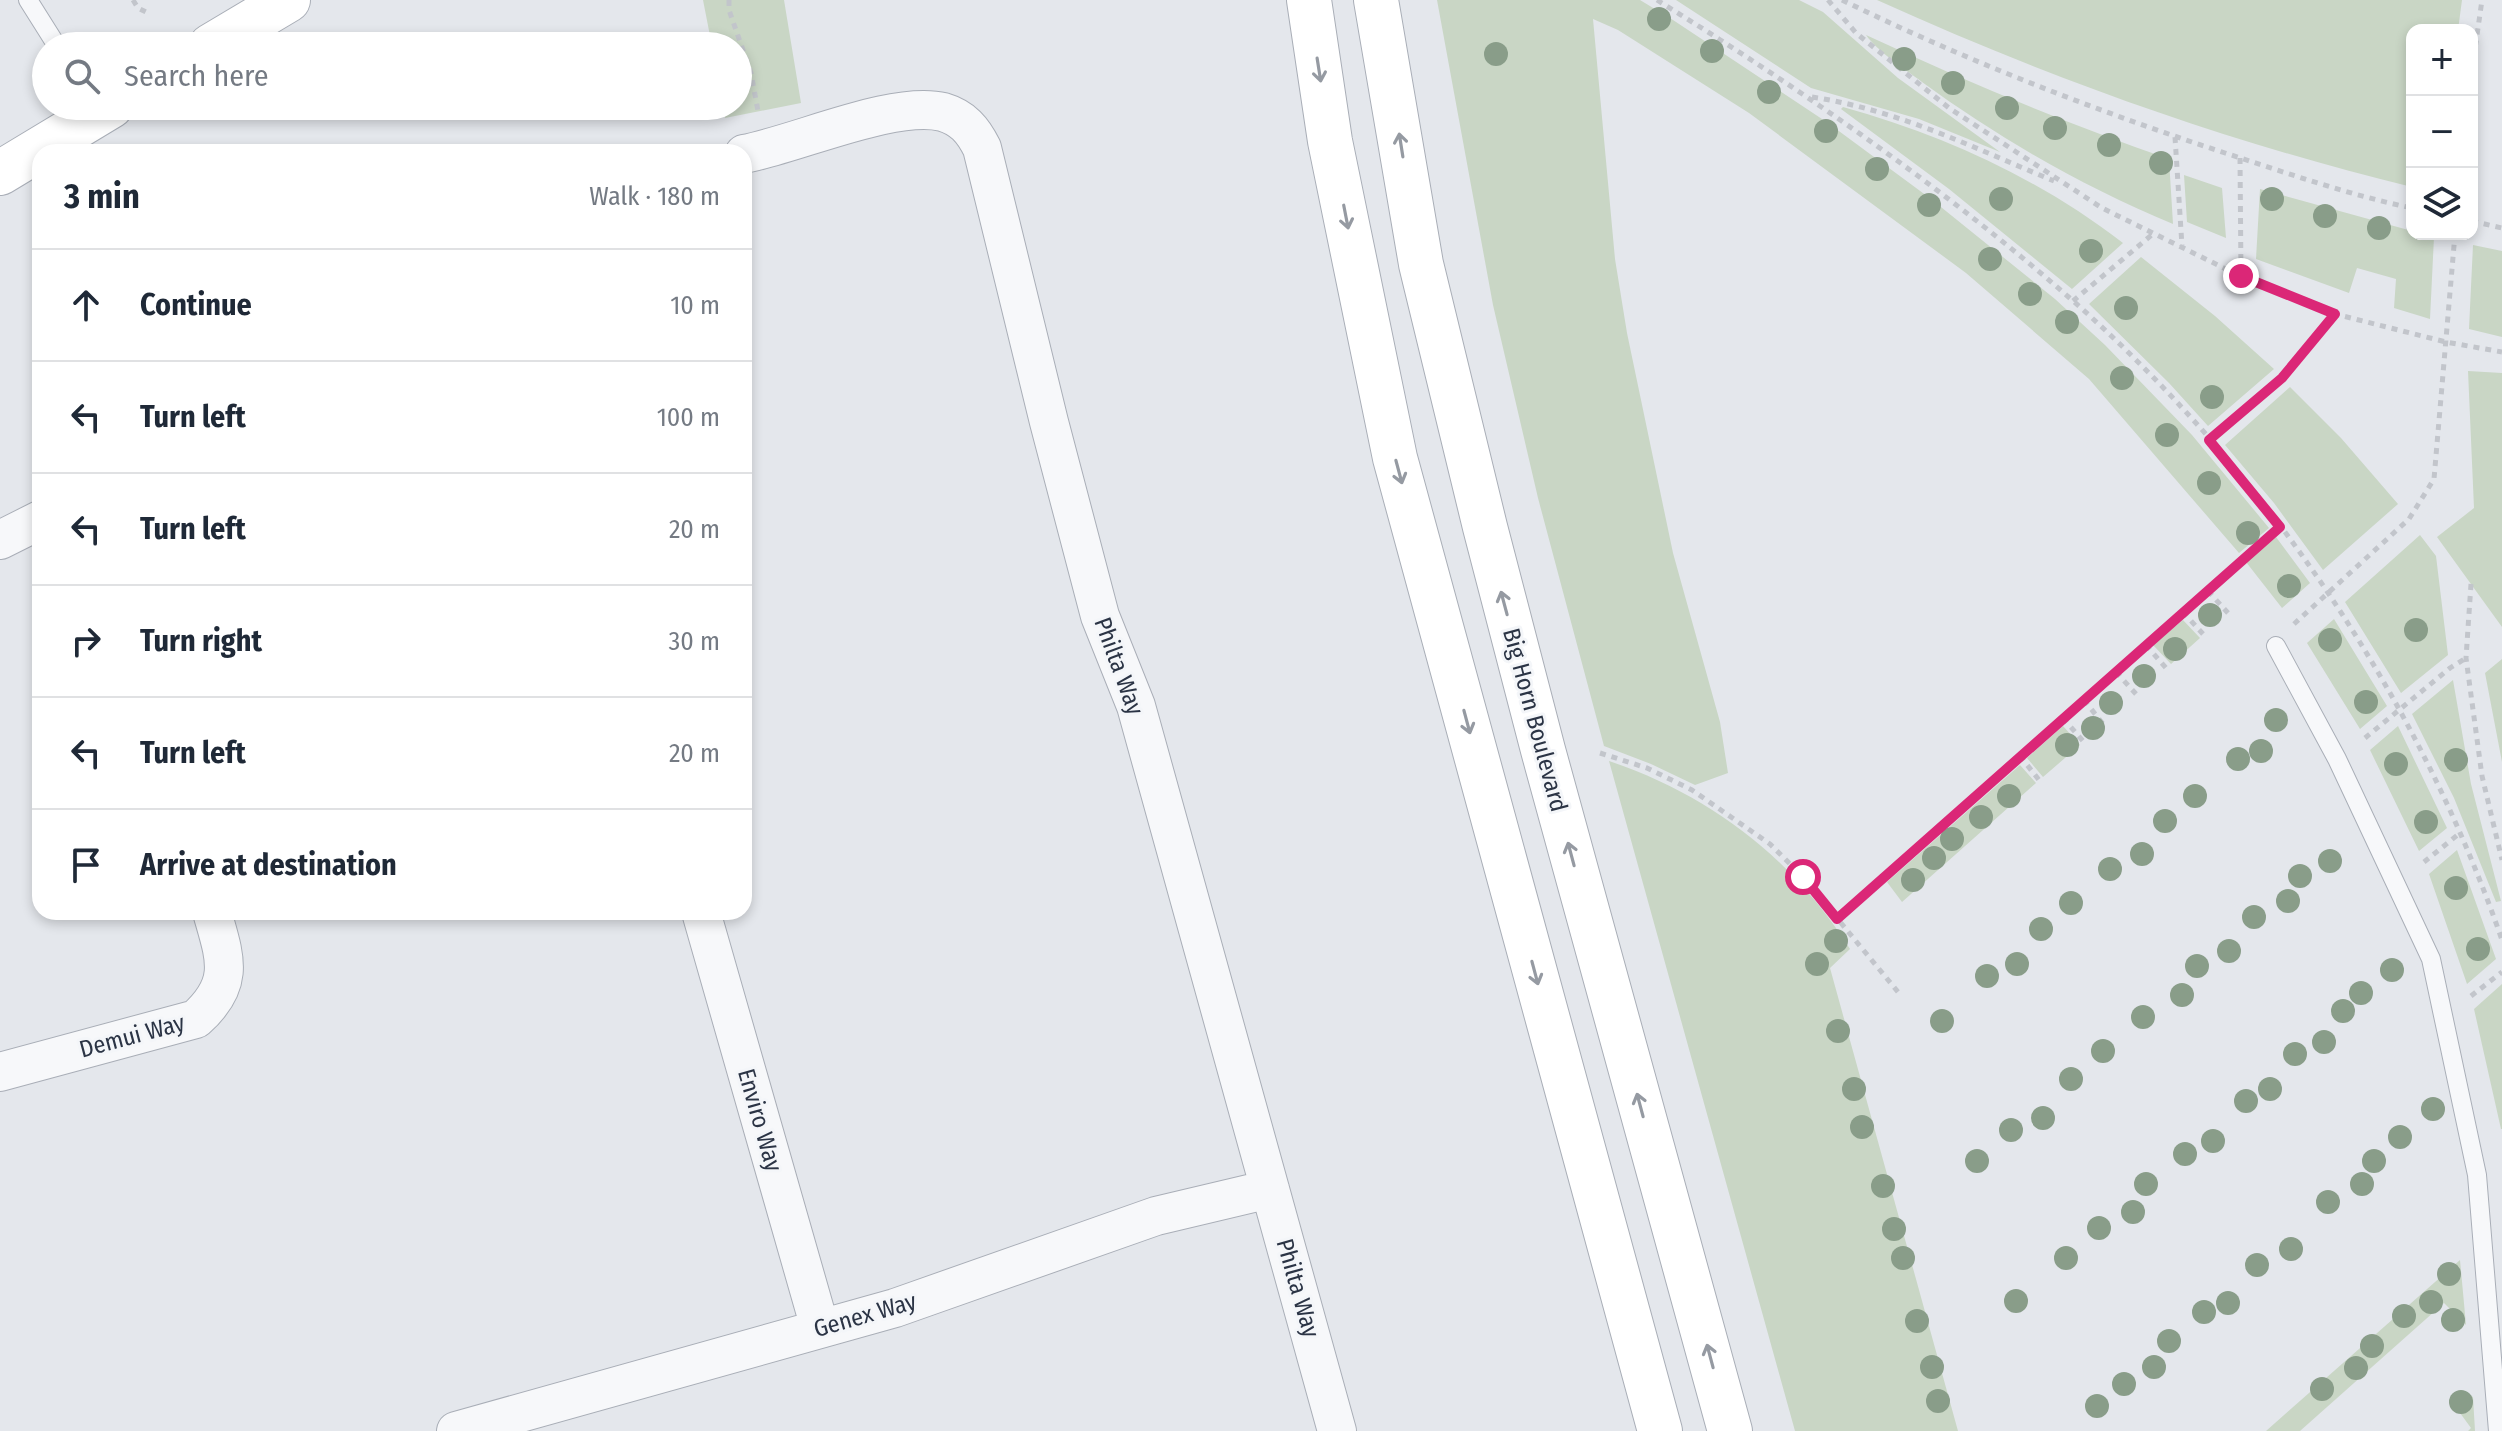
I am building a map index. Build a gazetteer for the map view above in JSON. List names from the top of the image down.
{
  "streets": {
    "main road": ["Big Horn Boulevard"],
    "street": [
      "Philta Way",
      "Demui Way",
      "Enviro Way",
      "Genex Way"
    ]
  },
  "crossings": [
    ["Philta Way", "Genex Way"],
    ["Enviro Way", "Genex Way"]
  ],
  "page": {
    "map_buttons": ["+", "−"],
    "search": "Search here",
    "heading": ["3 min", "Walk · 180 m"],
    "list": [
      ["Continue", "10 m"],
      ["Turn left", "100 m"],
      ["Turn left", "20 m"],
      ["Turn right", "30 m"],
      ["Turn left", "20 m"],
      "Arrive at destination"
    ]
  }
}
